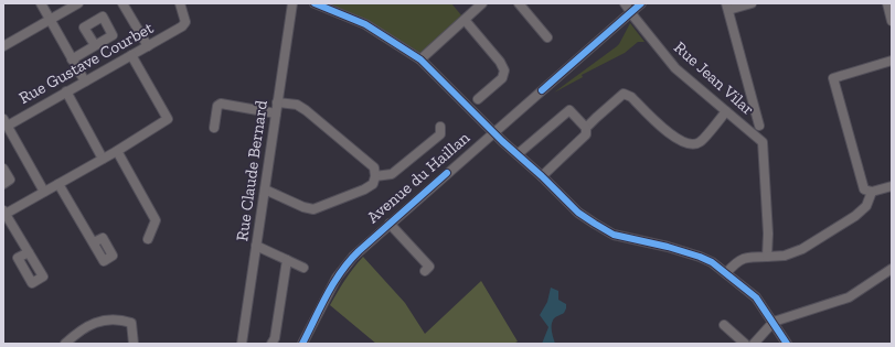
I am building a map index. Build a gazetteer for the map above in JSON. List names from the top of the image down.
{
  "streets": {
    "street": [
      "Rue Gustave Courbet",
      "Rue Jean Vilar",
      "Rue Claude Bernard",
      "Avenue du Haillan"
    ]
  },
  "crossings": [
    ["Rue Jean Vilar", "Avenue du Haillan"]
  ]
}
